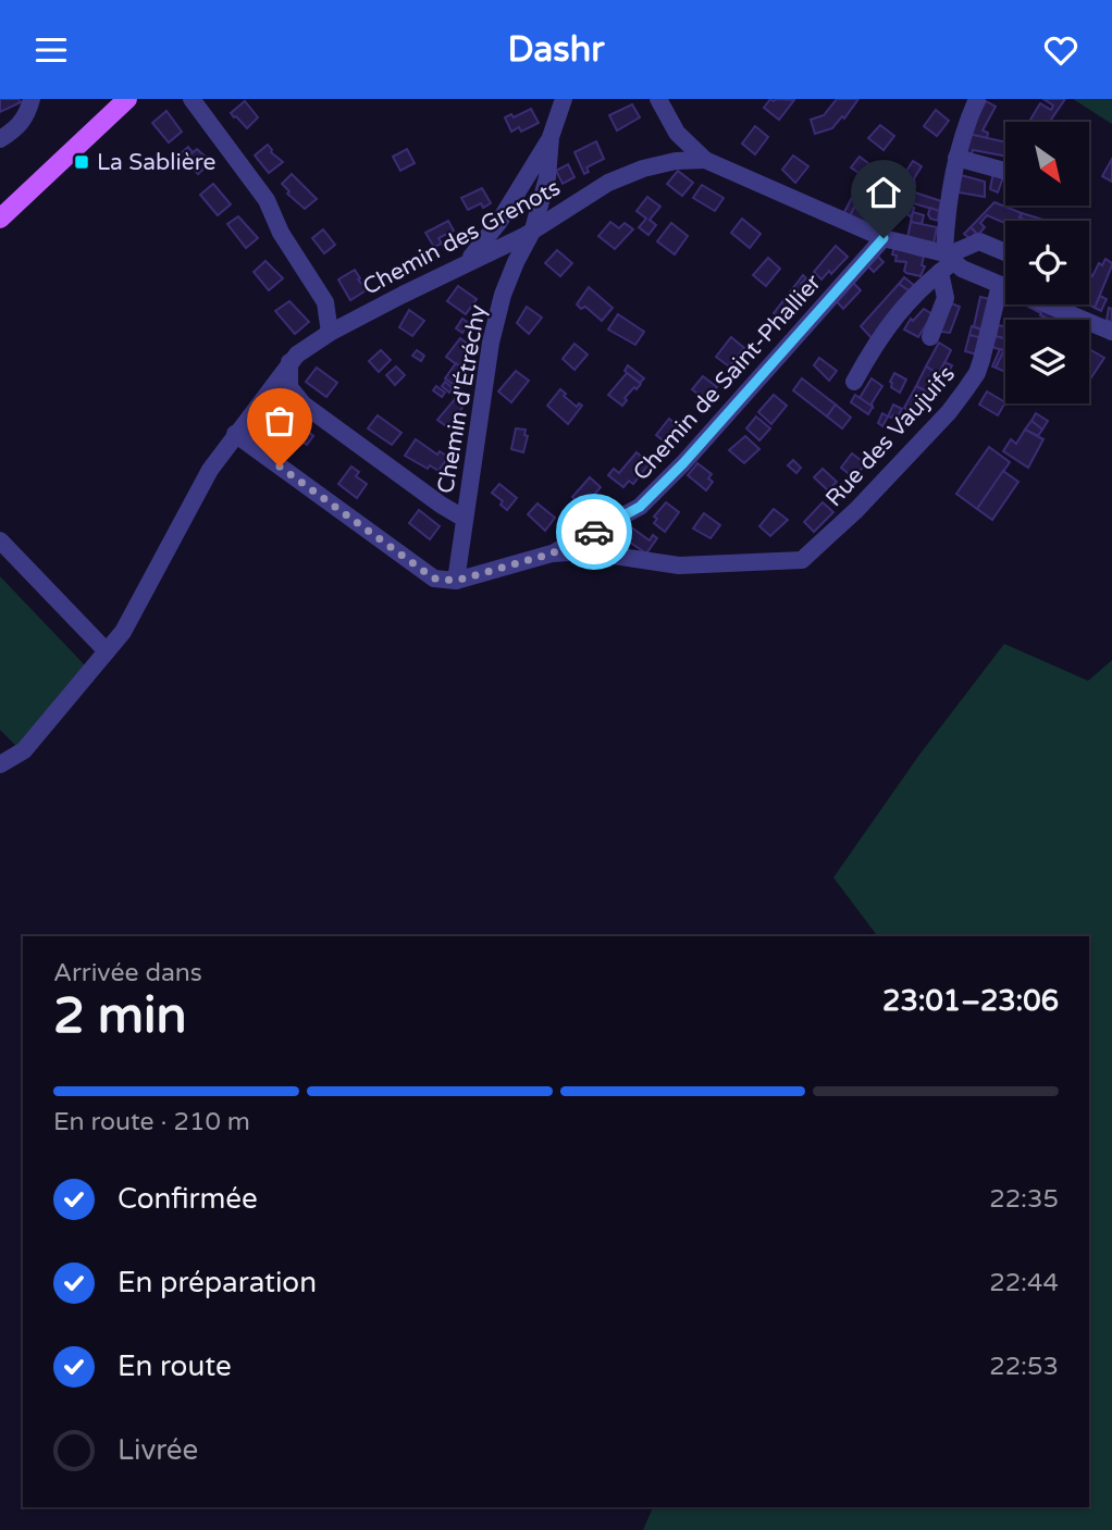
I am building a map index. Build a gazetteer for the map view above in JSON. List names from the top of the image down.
{
  "streets": {
    "street": [
      "Chemin des Grenots",
      "Chemin de Saint-Phallier",
      "Chemin d'Étréchy",
      "Rue des Vaujuifs"
    ]
  },
  "crossings": [
    ["Chemin des Grenots", "Chemin d'Étréchy"],
    ["Chemin de Saint-Phallier", "Rue des Vaujuifs"]
  ],
  "places": {
    "transit": ["La Sablière"]
  },
  "north": "bottom right",
  "page": {
    "header": "Dashr",
    "heading": ["2 min", "Arrivée dans", "23:01–23:06"],
    "bar": "En route · 210 m",
    "list": [
      ["Confirmée", "22:35"],
      ["En préparation", "22:44"],
      ["En route", "22:53"],
      "Livrée"
    ]
  }
}
